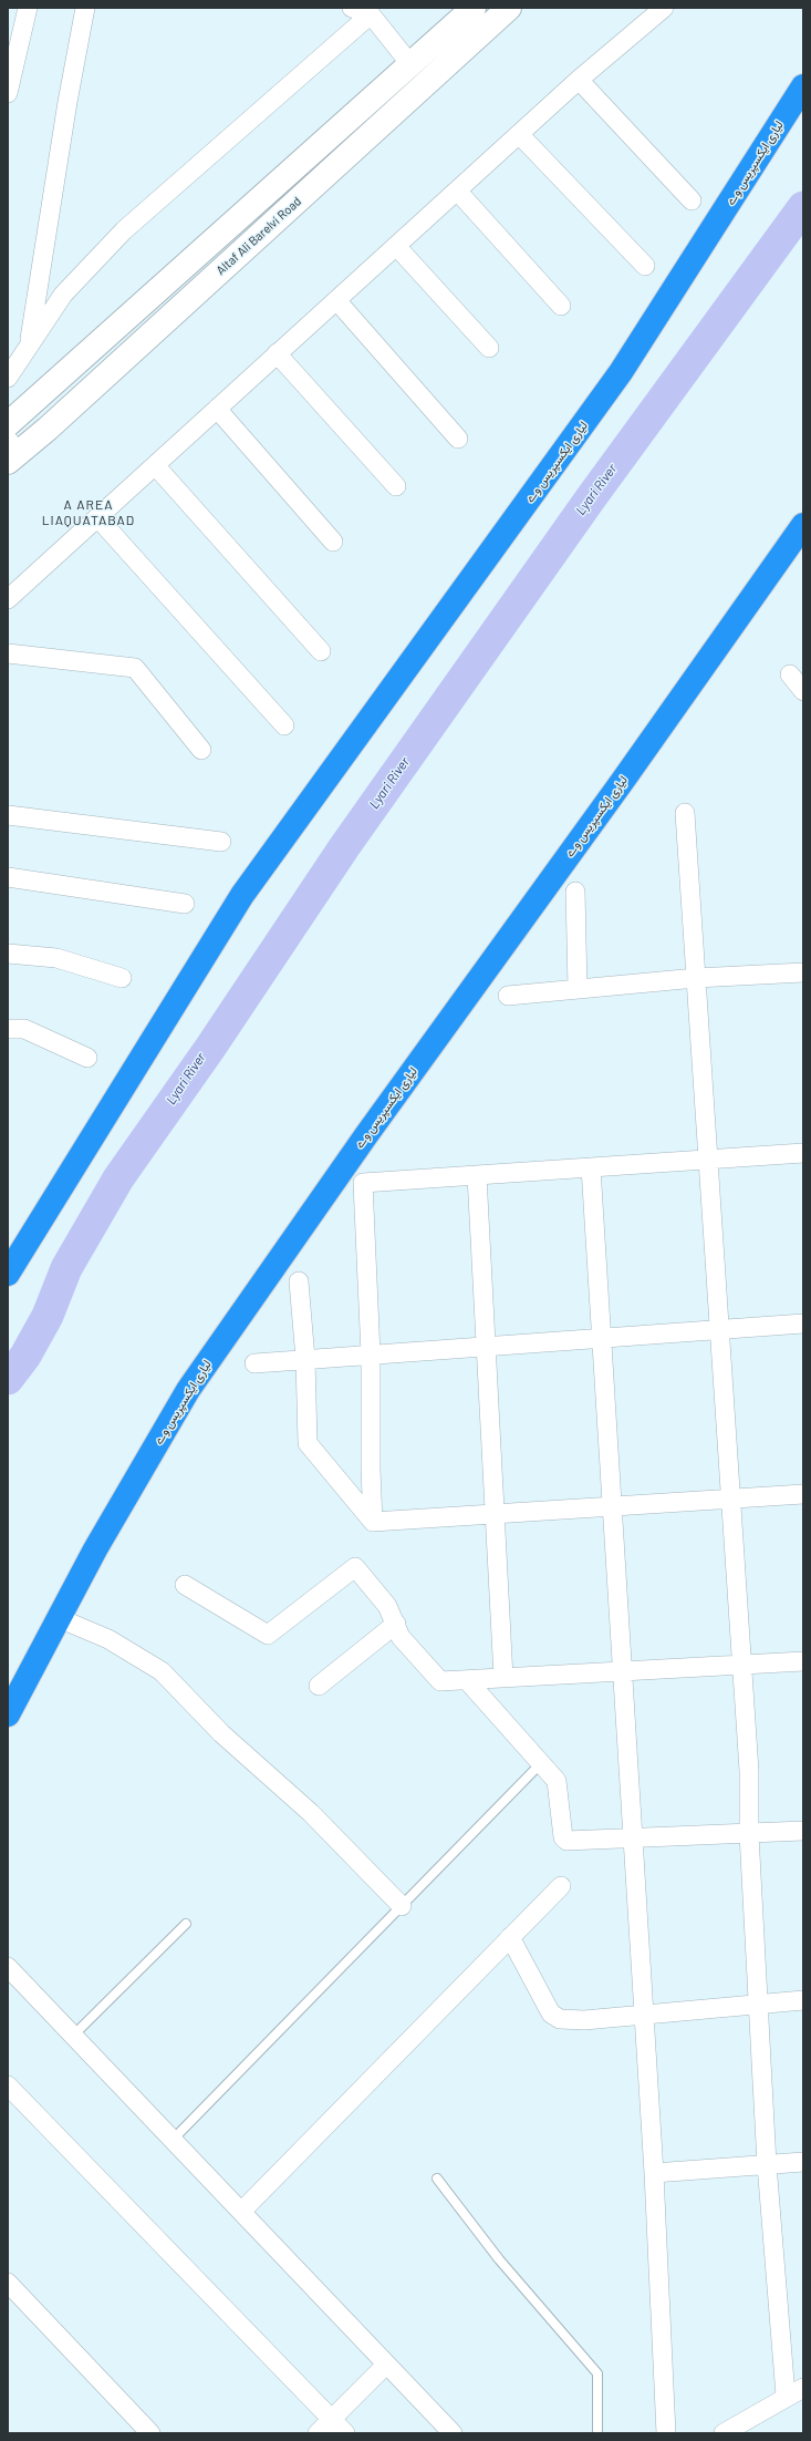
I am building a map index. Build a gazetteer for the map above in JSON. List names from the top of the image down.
{
  "streets": {
    "highway": ["لیاری ایکسپریس وے"],
    "main road": ["Altaf Ali Barelvi Road"]
  },
  "districts": ["A AREA LIAQUATABAD"],
  "water": ["Lyari River"]
}
